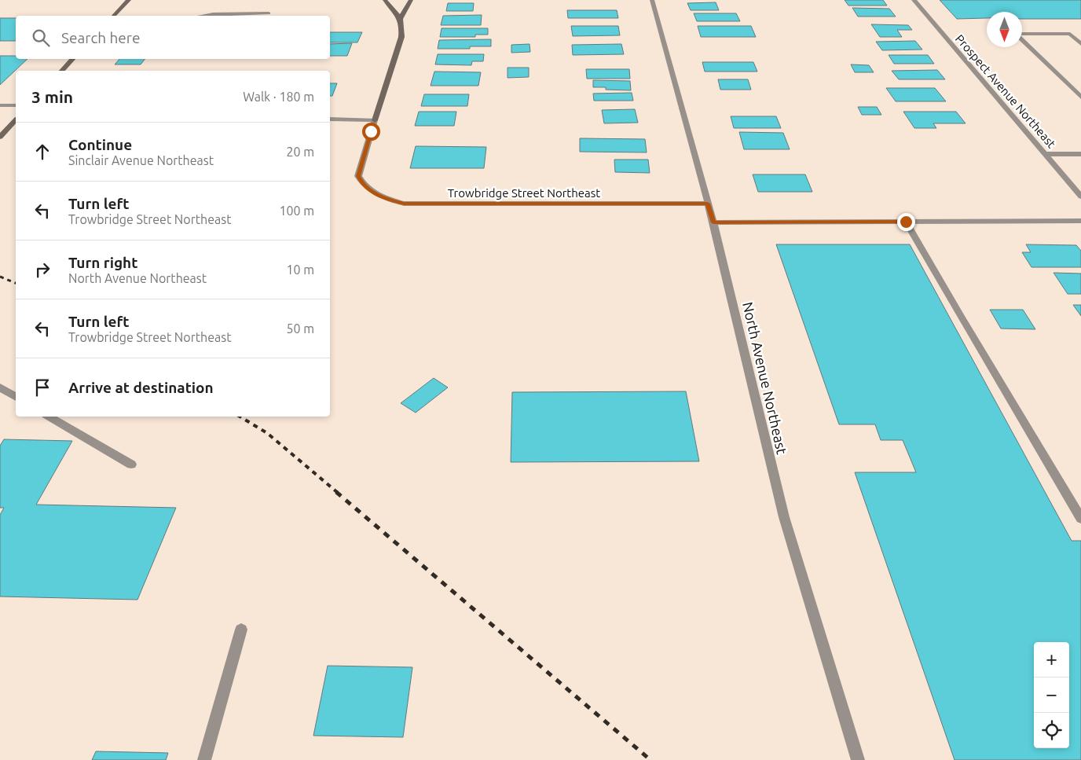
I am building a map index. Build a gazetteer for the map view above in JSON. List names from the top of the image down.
{
  "streets": {
    "street": ["Prospect Avenue Northeast", "Trowbridge Street Northeast", "North Avenue Northeast"]
  },
  "crossings": [
    ["Trowbridge Street Northeast", "North Avenue Northeast"]
  ],
  "north": "bottom",
  "page": {
    "search": "Search here",
    "heading": ["3 min", "Walk · 180 m"],
    "list": [
      ["Continue", "Sinclair Avenue Northeast", "20 m"],
      ["Turn left", "Trowbridge Street Northeast", "100 m"],
      ["Turn right", "North Avenue Northeast", "10 m"],
      ["Turn left", "Trowbridge Street Northeast", "50 m"],
      "Arrive at destination"
    ],
    "map_buttons": ["+", "−"]
  }
}
